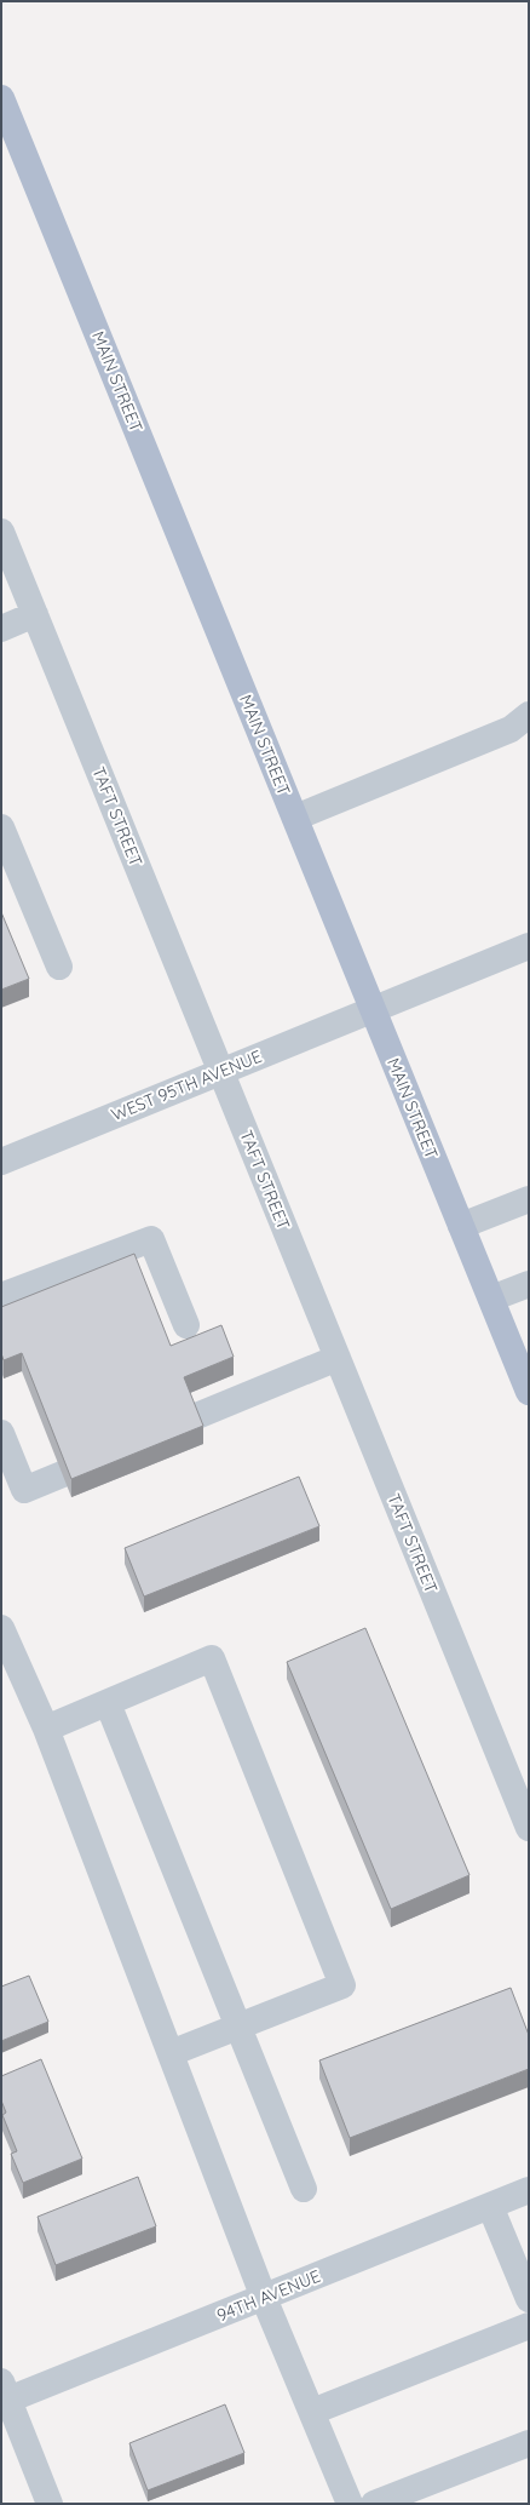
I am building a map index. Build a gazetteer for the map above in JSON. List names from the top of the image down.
{
  "streets": {
    "main road": ["MAIN STREET"],
    "street": ["TAFT STREET", "WEST 95TH AVENUE", "94TH AVENUE"]
  },
  "crossings": [
    ["MAIN STREET", "WEST 95TH AVENUE"],
    ["TAFT STREET", "WEST 95TH AVENUE"]
  ]
}
